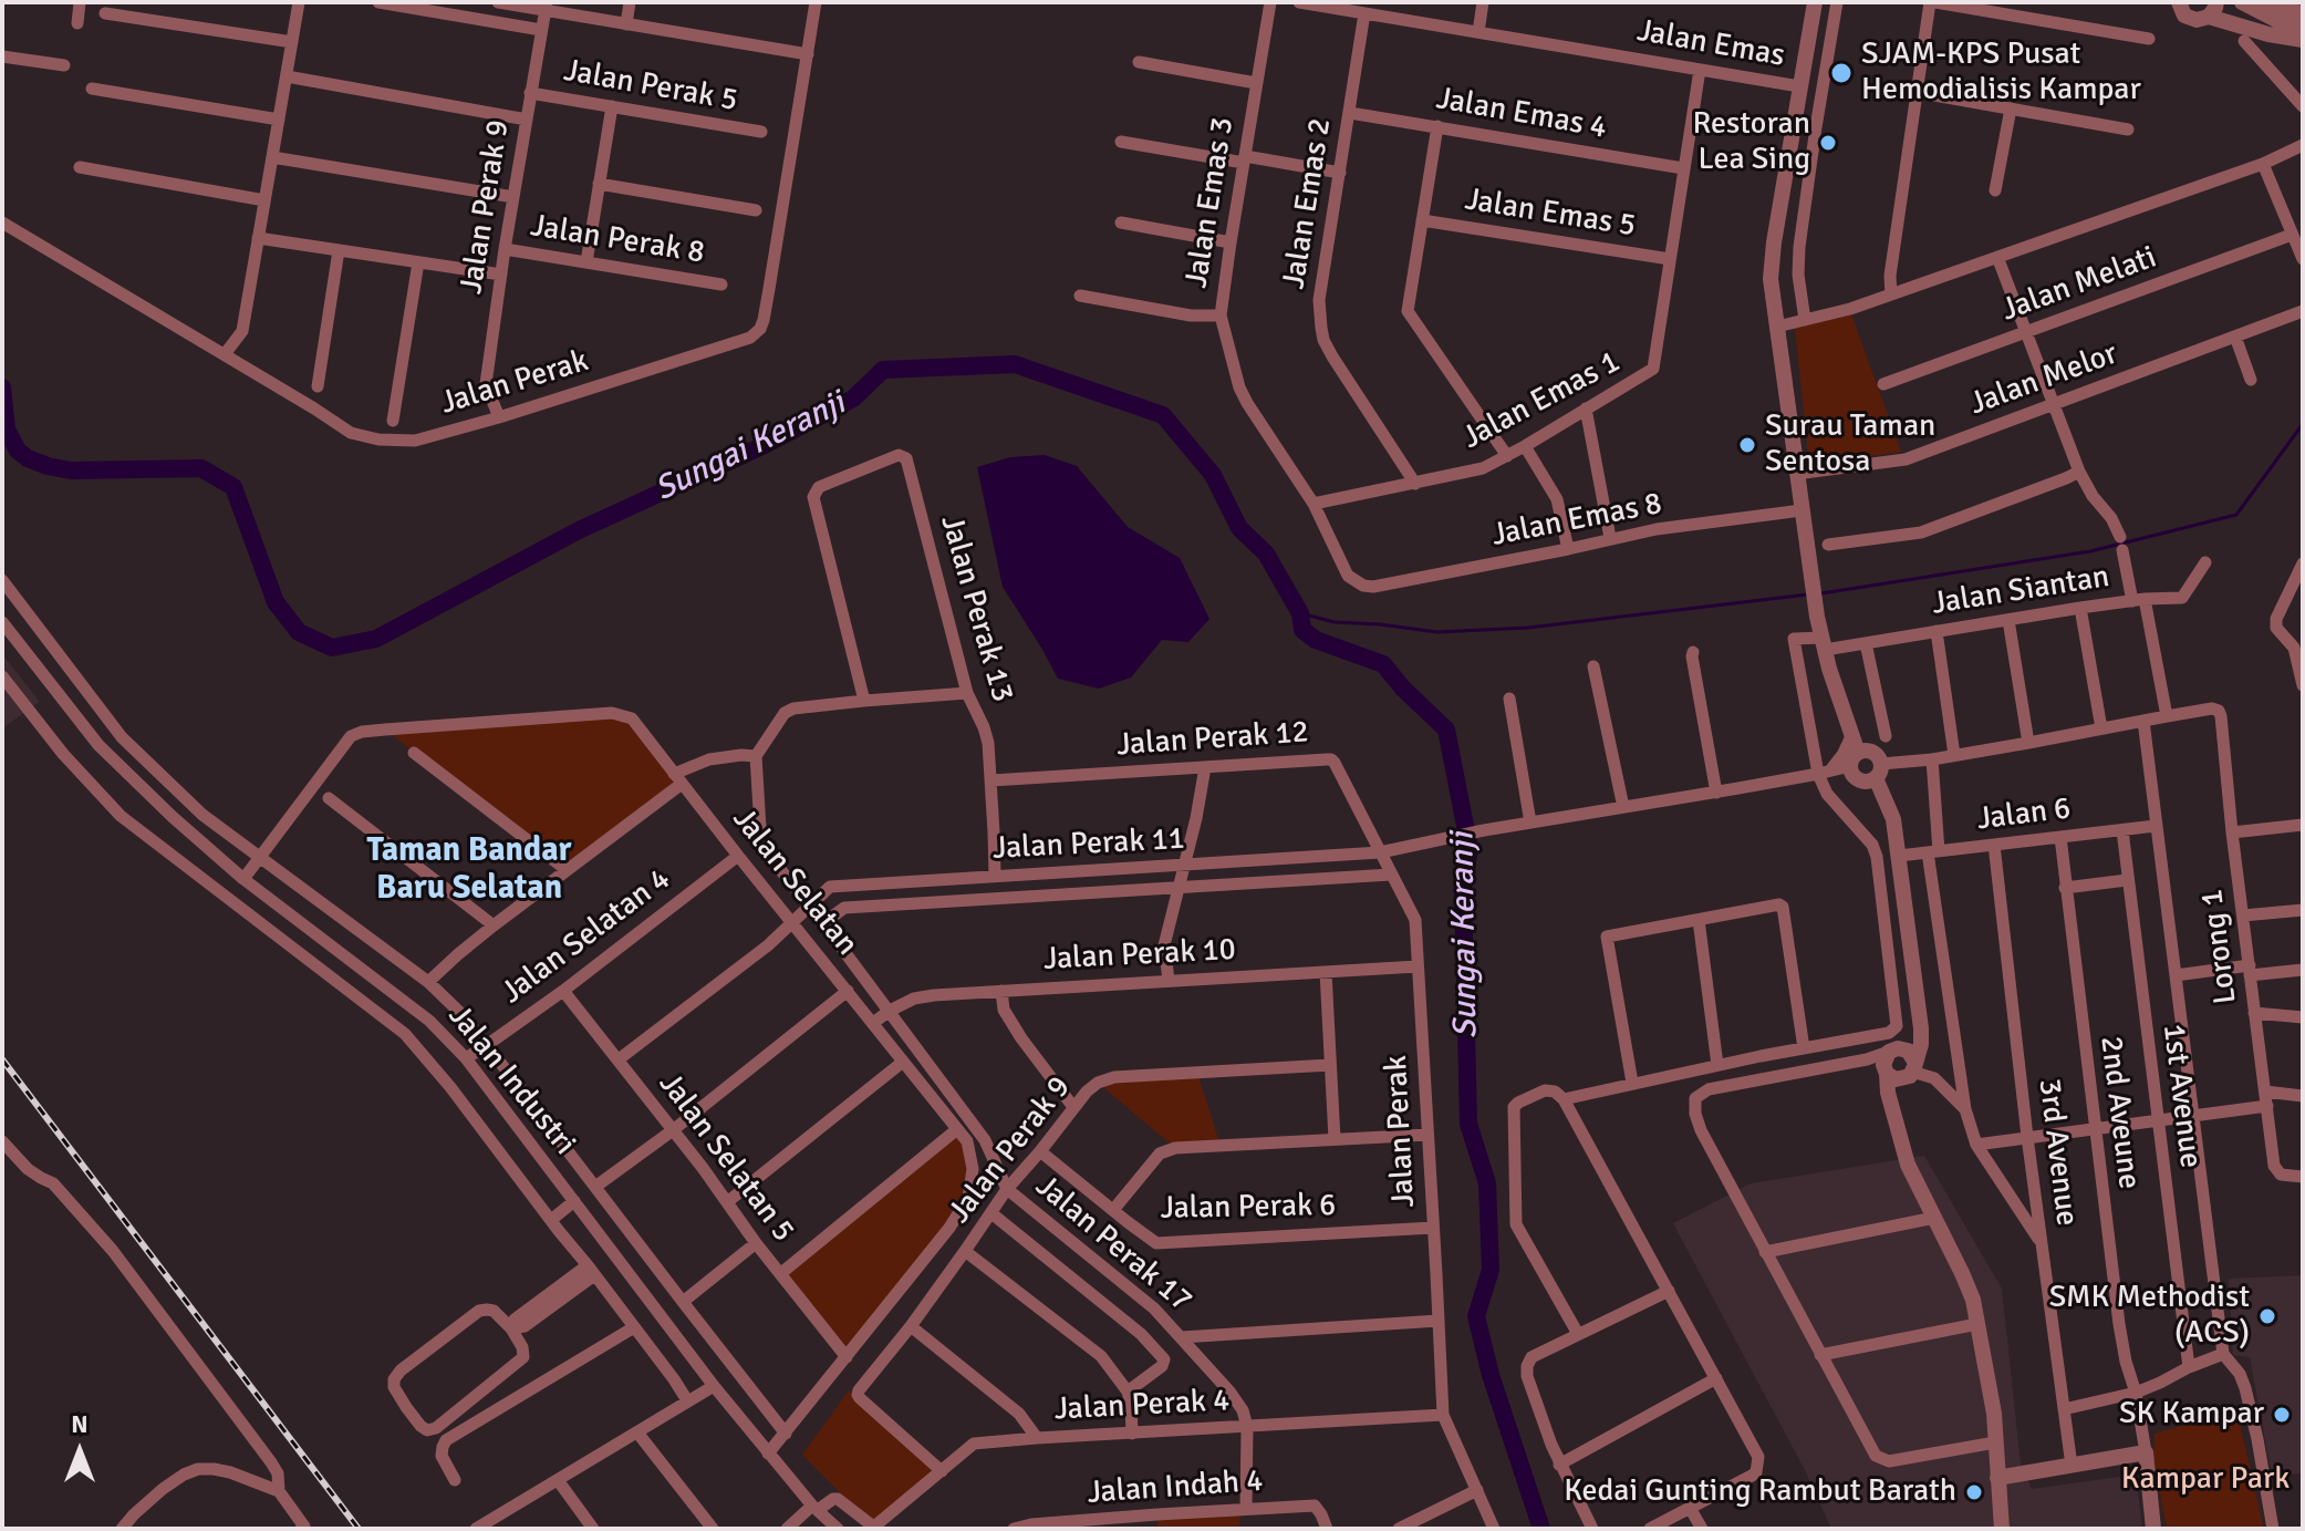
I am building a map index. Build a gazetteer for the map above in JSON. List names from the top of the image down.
{
  "streets": {
    "street": [
      "Jalan Emas",
      "Jalan Perak 5",
      "Jalan Emas 4",
      "Jalan Emas 3",
      "Jalan Emas 2",
      "Jalan Perak 9",
      "Jalan Emas 5",
      "Jalan Perak 8",
      "Jalan Melati",
      "Jalan Melor",
      "Jalan Perak",
      "Jalan Emas 1",
      "Jalan Emas 8",
      "Jalan Siantan",
      "Jalan Perak 13",
      "Jalan Perak 12",
      "Jalan 6",
      "Jalan Perak 11",
      "Jalan Selatan",
      "Jalan Selatan 4",
      "Lorong 1",
      "Jalan Perak 10",
      "Jalan Industri",
      "1st Avenue",
      "2nd Aveune",
      "3rd Avenue",
      "Jalan Selatan 5",
      "Jalan Perak 6",
      "Jalan Perak 17",
      "Jalan Perak 4",
      "Jalan Indah 4"
    ]
  },
  "crossings": [
    ["Jalan Emas", "Jalan Emas 2"],
    ["Jalan Emas", "Jalan Emas 1"],
    ["Jalan Perak 5", "Jalan Perak 9"],
    ["Jalan Emas 4", "Jalan Emas 2"],
    ["Jalan Emas 4", "Jalan Emas 1"],
    ["Jalan Emas 3", "Jalan Emas 1"],
    ["Jalan Emas 3", "Jalan Emas 8"],
    ["Jalan Emas 2", "Jalan Emas 1"],
    ["Jalan Perak 9", "Jalan Perak 8"],
    ["Jalan Perak 9", "Jalan Perak"],
    ["Jalan Perak 9", "Jalan Perak 6"],
    ["Jalan Perak 9", "Jalan Perak 17"],
    ["Jalan Perak 9", "Jalan Perak 4"],
    ["Jalan Emas 5", "Jalan Emas 1"],
    ["Jalan Perak", "Jalan Perak 12"],
    ["Jalan Perak", "Jalan Perak 11"],
    ["Jalan Perak", "Jalan Perak 10"],
    ["Jalan Perak", "Jalan Perak 6"],
    ["Jalan Perak", "Jalan Perak 4"],
    ["Jalan Siantan", "Jalan Perak 11"],
    ["Jalan Perak 13", "Jalan Perak 12"],
    ["Jalan Perak 13", "Jalan Perak 11"],
    ["Jalan Perak 12", "Jalan Perak 11"],
    ["Jalan 6", "1st Avenue"],
    ["Jalan 6", "2nd Aveune"],
    ["Jalan 6", "3rd Avenue"],
    ["Jalan Perak 11", "Jalan Selatan"],
    ["Jalan Perak 11", "Jalan Selatan 5"],
    ["Jalan Perak 11", "Jalan Perak 17"],
    ["Jalan Selatan", "Jalan Selatan 4"],
    ["Jalan Selatan", "Jalan Perak 10"],
    ["Jalan Selatan", "Jalan Industri"],
    ["Jalan Selatan", "Jalan Selatan 5"],
    ["Jalan Selatan 4", "Jalan Industri"],
    ["Jalan Selatan 4", "Jalan Selatan 5"],
    ["Jalan Perak 10", "Jalan Perak 17"],
    ["Jalan Perak 17", "Jalan Perak 4"]
  ],
  "districts": ["Taman Bandar Baru Selatan"],
  "water": ["Sungai Keranji"],
  "parks": ["Kampar Park"],
  "places": [
    "SJAM-KPS Pusat Hemodialisis Kampar",
    "Restoran Lea Sing",
    "Surau Taman Sentosa",
    "SMK Methodist (ACS)",
    "SK Kampar",
    "Kedai Gunting Rambut Barath"
  ],
  "north": "top"
}
